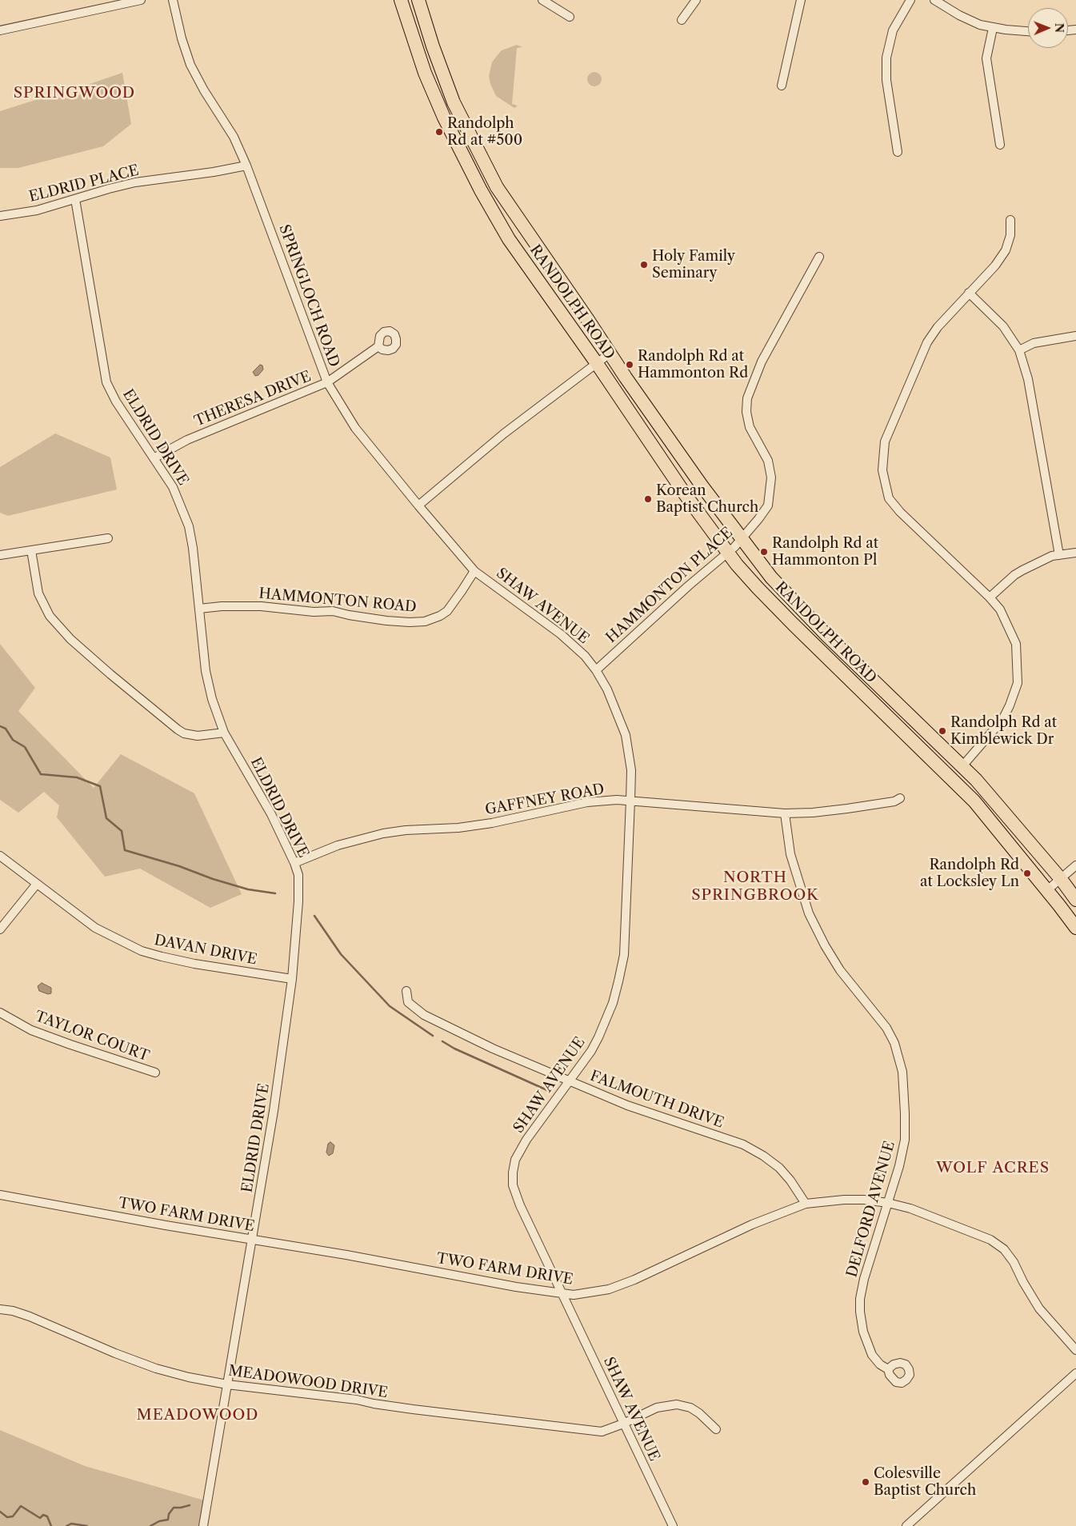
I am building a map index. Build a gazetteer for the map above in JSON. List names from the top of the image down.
{
  "streets": {
    "main road": ["RANDOLPH ROAD"],
    "street": [
      "ELDRID PLACE",
      "SPRINGLOCH ROAD",
      "THERESA DRIVE",
      "ELDRID DRIVE",
      "HAMMONTON PLACE",
      "HAMMONTON ROAD",
      "SHAW AVENUE",
      "GAFFNEY ROAD",
      "DAVAN DRIVE",
      "TAYLOR COURT",
      "FALMOUTH DRIVE",
      "DELFORD AVENUE",
      "TWO FARM DRIVE",
      "MEADOWOOD DRIVE"
    ]
  },
  "crossings": [
    ["ELDRID PLACE", "SPRINGLOCH ROAD"],
    ["ELDRID PLACE", "ELDRID DRIVE"],
    ["SPRINGLOCH ROAD", "THERESA DRIVE"],
    ["SPRINGLOCH ROAD", "HAMMONTON ROAD"],
    ["SPRINGLOCH ROAD", "SHAW AVENUE"],
    ["RANDOLPH ROAD", "HAMMONTON PLACE"],
    ["THERESA DRIVE", "ELDRID DRIVE"],
    ["ELDRID DRIVE", "HAMMONTON ROAD"],
    ["ELDRID DRIVE", "GAFFNEY ROAD"],
    ["ELDRID DRIVE", "DAVAN DRIVE"],
    ["ELDRID DRIVE", "TWO FARM DRIVE"],
    ["ELDRID DRIVE", "MEADOWOOD DRIVE"],
    ["HAMMONTON PLACE", "SHAW AVENUE"],
    ["HAMMONTON ROAD", "SHAW AVENUE"],
    ["SHAW AVENUE", "GAFFNEY ROAD"],
    ["SHAW AVENUE", "FALMOUTH DRIVE"],
    ["SHAW AVENUE", "TWO FARM DRIVE"],
    ["SHAW AVENUE", "MEADOWOOD DRIVE"],
    ["GAFFNEY ROAD", "DELFORD AVENUE"],
    ["FALMOUTH DRIVE", "TWO FARM DRIVE"],
    ["DELFORD AVENUE", "TWO FARM DRIVE"]
  ],
  "districts": [
    "SPRINGWOOD",
    "NORTH SPRINGBROOK",
    "WOLF ACRES",
    "MEADOWOOD"
  ],
  "places": [
    "Randolph Rd at #500",
    "Holy Family Seminary",
    "Randolph Rd at Hammonton Rd",
    "Korean Baptist Church",
    "Randolph Rd at Hammonton Pl",
    "Randolph Rd at Kimblewick Dr",
    "Randolph Rd at Locksley Ln",
    "Colesville Baptist Church"
  ],
  "north": "right"
}
